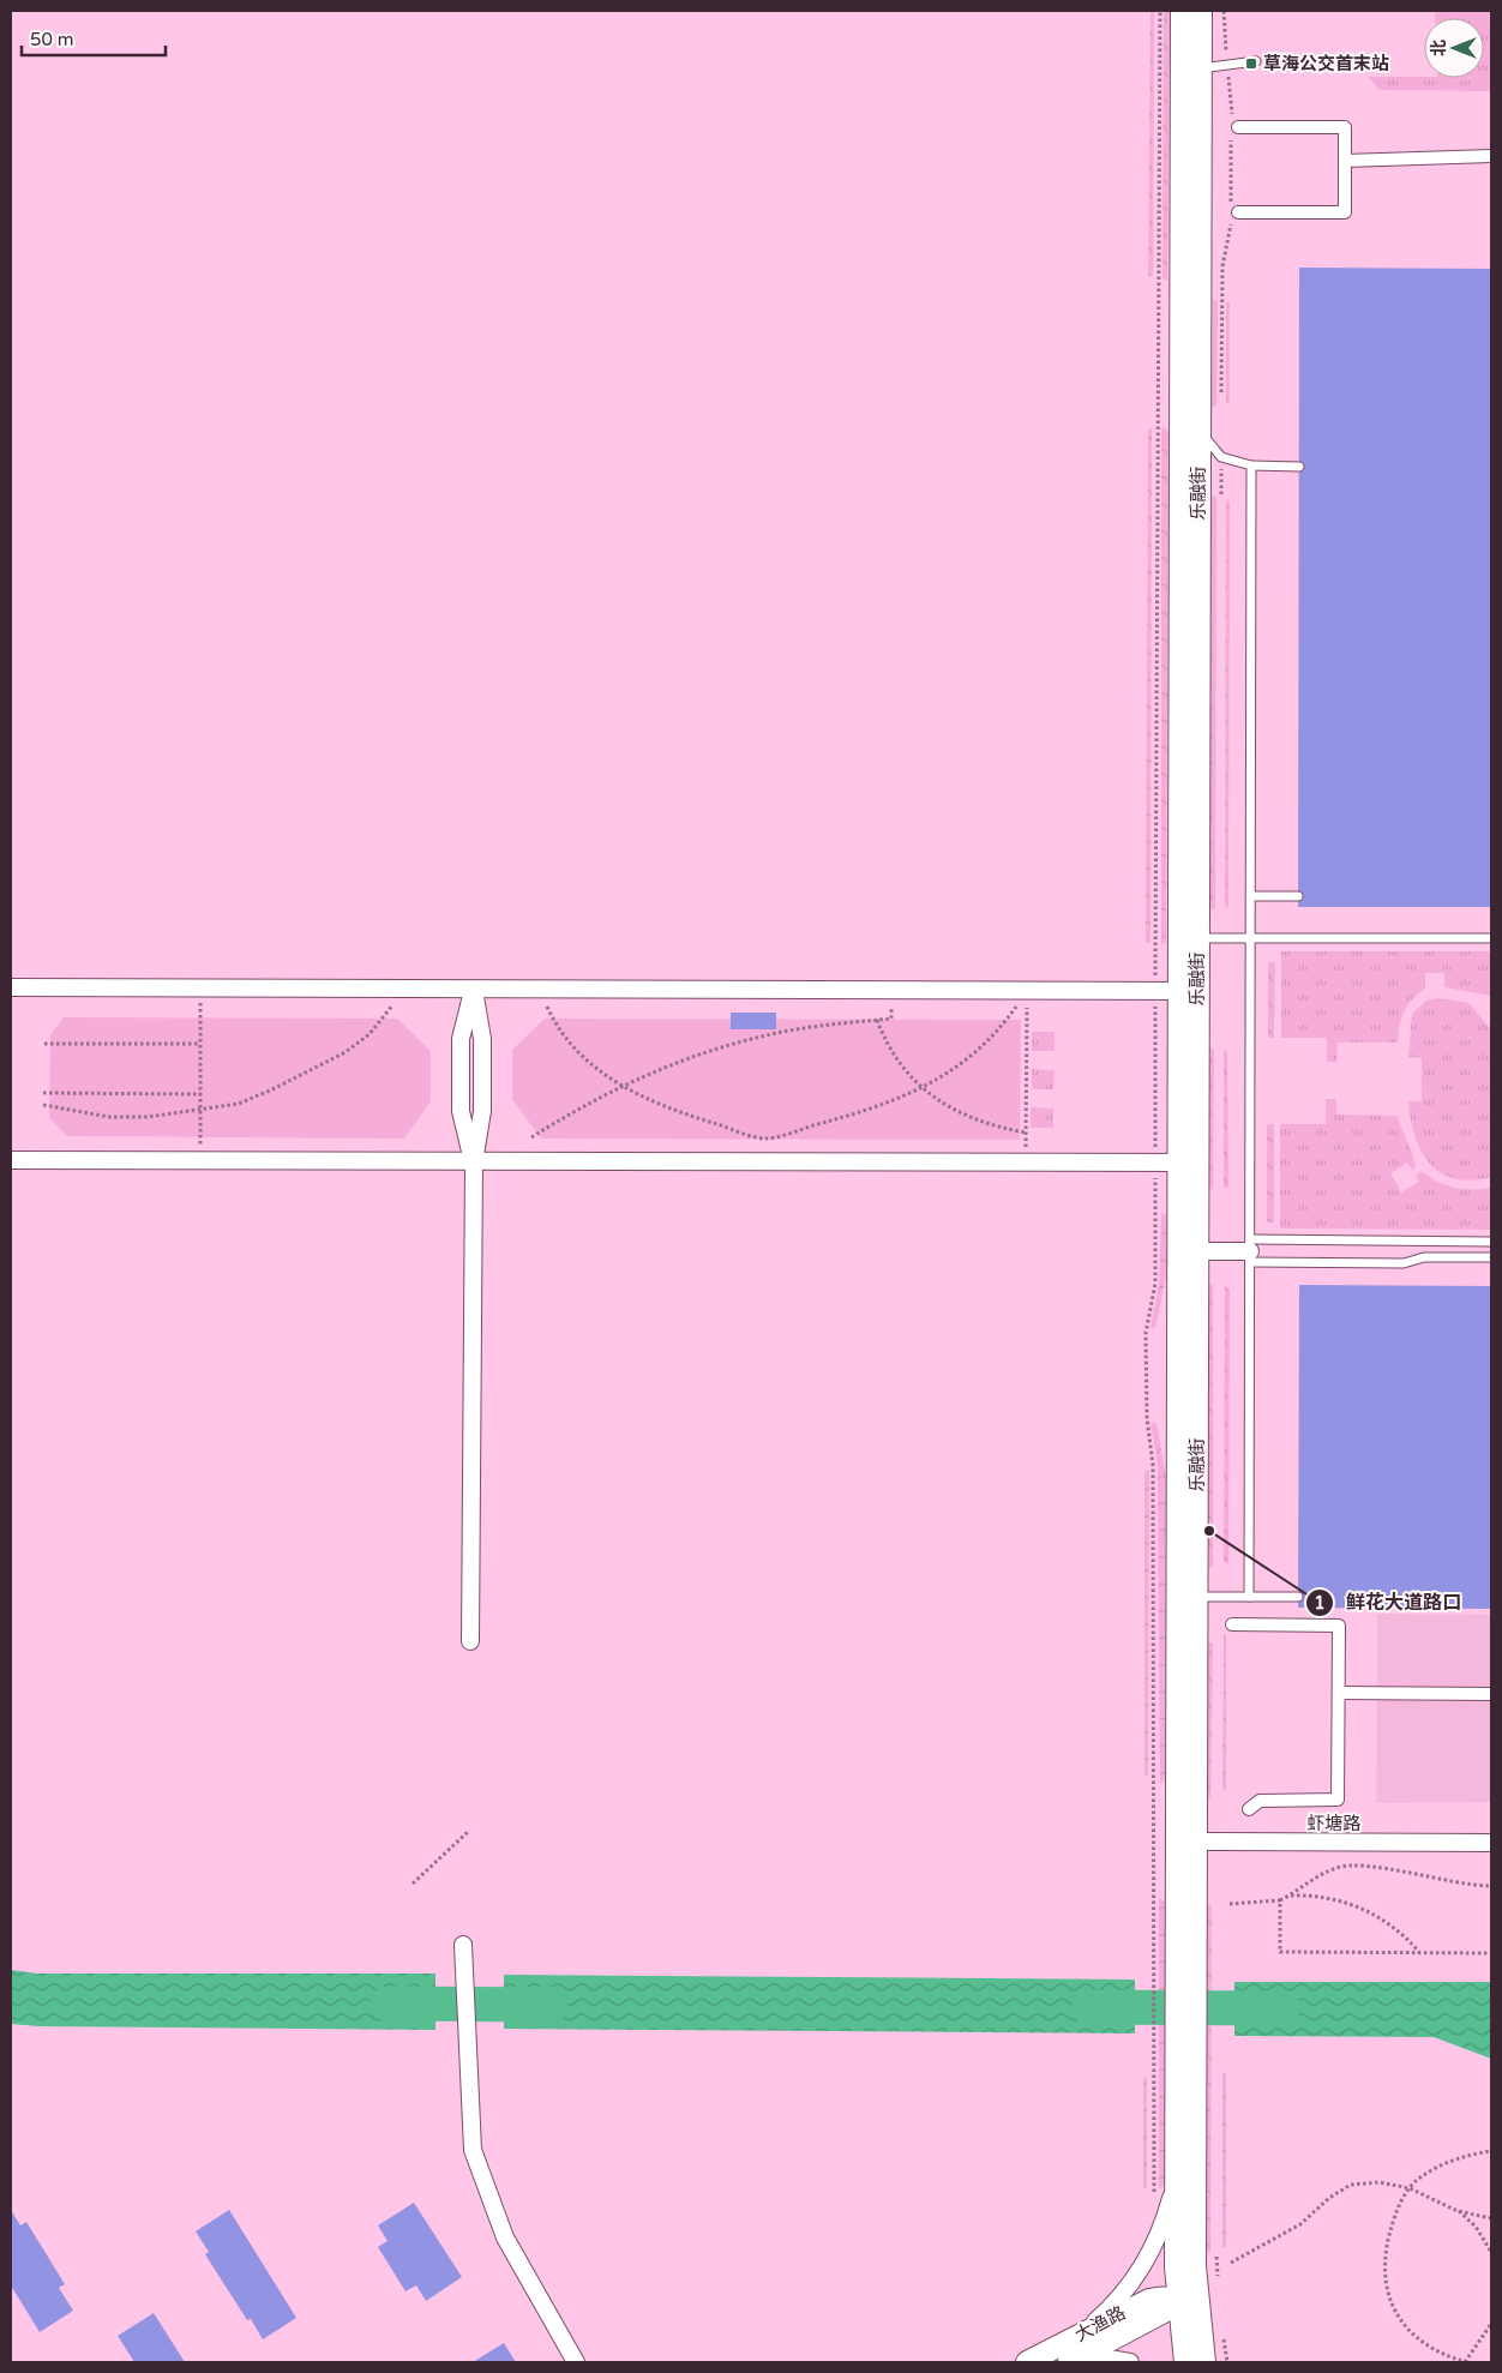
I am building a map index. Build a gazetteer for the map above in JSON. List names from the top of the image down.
{
  "streets": {
    "street": ["乐融街", "虾塘路", "大渔路"]
  },
  "crossings": [
    ["乐融街", "虾塘路"]
  ],
  "places": {
    "transit": ["草海公交首末站"],
    "other": ["鲜花大道路口"]
  },
  "scale_bar": "50 m",
  "north": "left"
}
